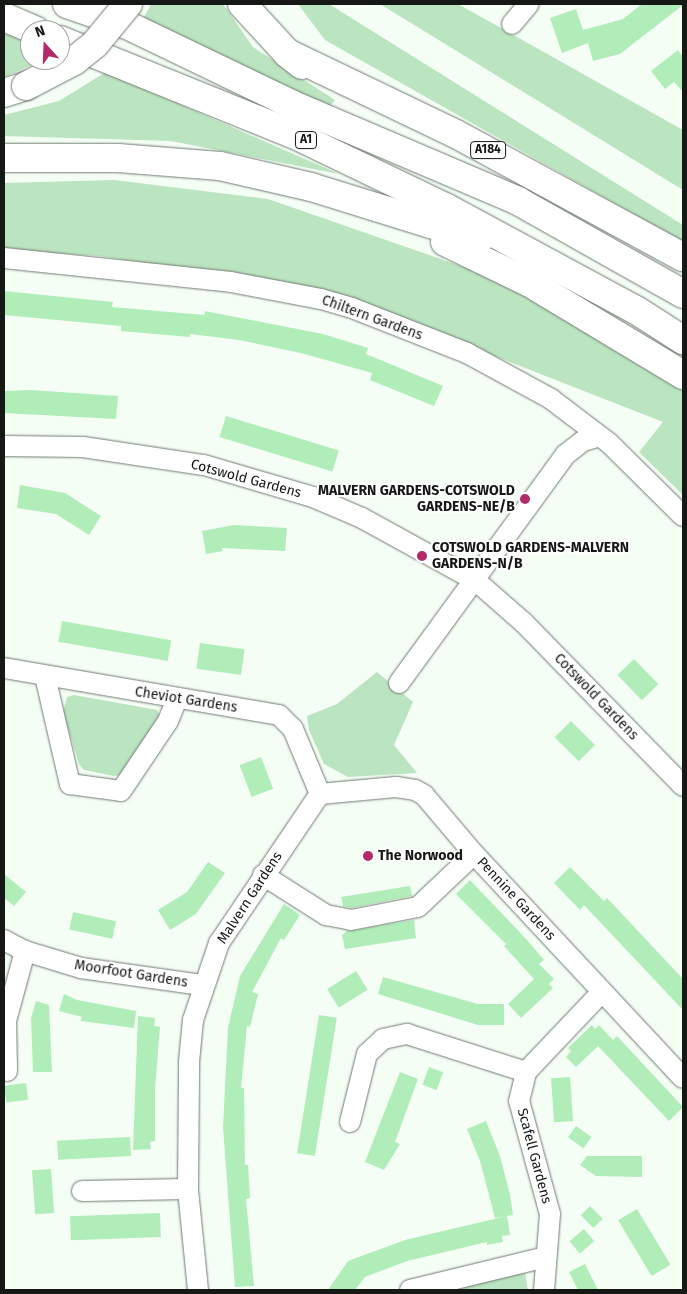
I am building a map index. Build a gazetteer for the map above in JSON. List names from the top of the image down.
{
  "streets": {
    "highway": ["A1", "A184"],
    "street": [
      "Chiltern Gardens",
      "Cotswold Gardens",
      "Cheviot Gardens",
      "Malvern Gardens",
      "Pennine Gardens",
      "Moorfoot Gardens",
      "Scafell Gardens"
    ]
  },
  "crossings": [
    ["A1", "A184"],
    ["Cheviot Gardens", "Malvern Gardens"],
    ["Cheviot Gardens", "Pennine Gardens"],
    ["Malvern Gardens", "Pennine Gardens"],
    ["Malvern Gardens", "Moorfoot Gardens"],
    ["Pennine Gardens", "Scafell Gardens"]
  ],
  "places": ["MALVERN GARDENS-COTSWOLD GARDENS-NE/B", "COTSWOLD GARDENS-MALVERN GARDENS-N/B", "The Norwood"],
  "north": "top"
}
